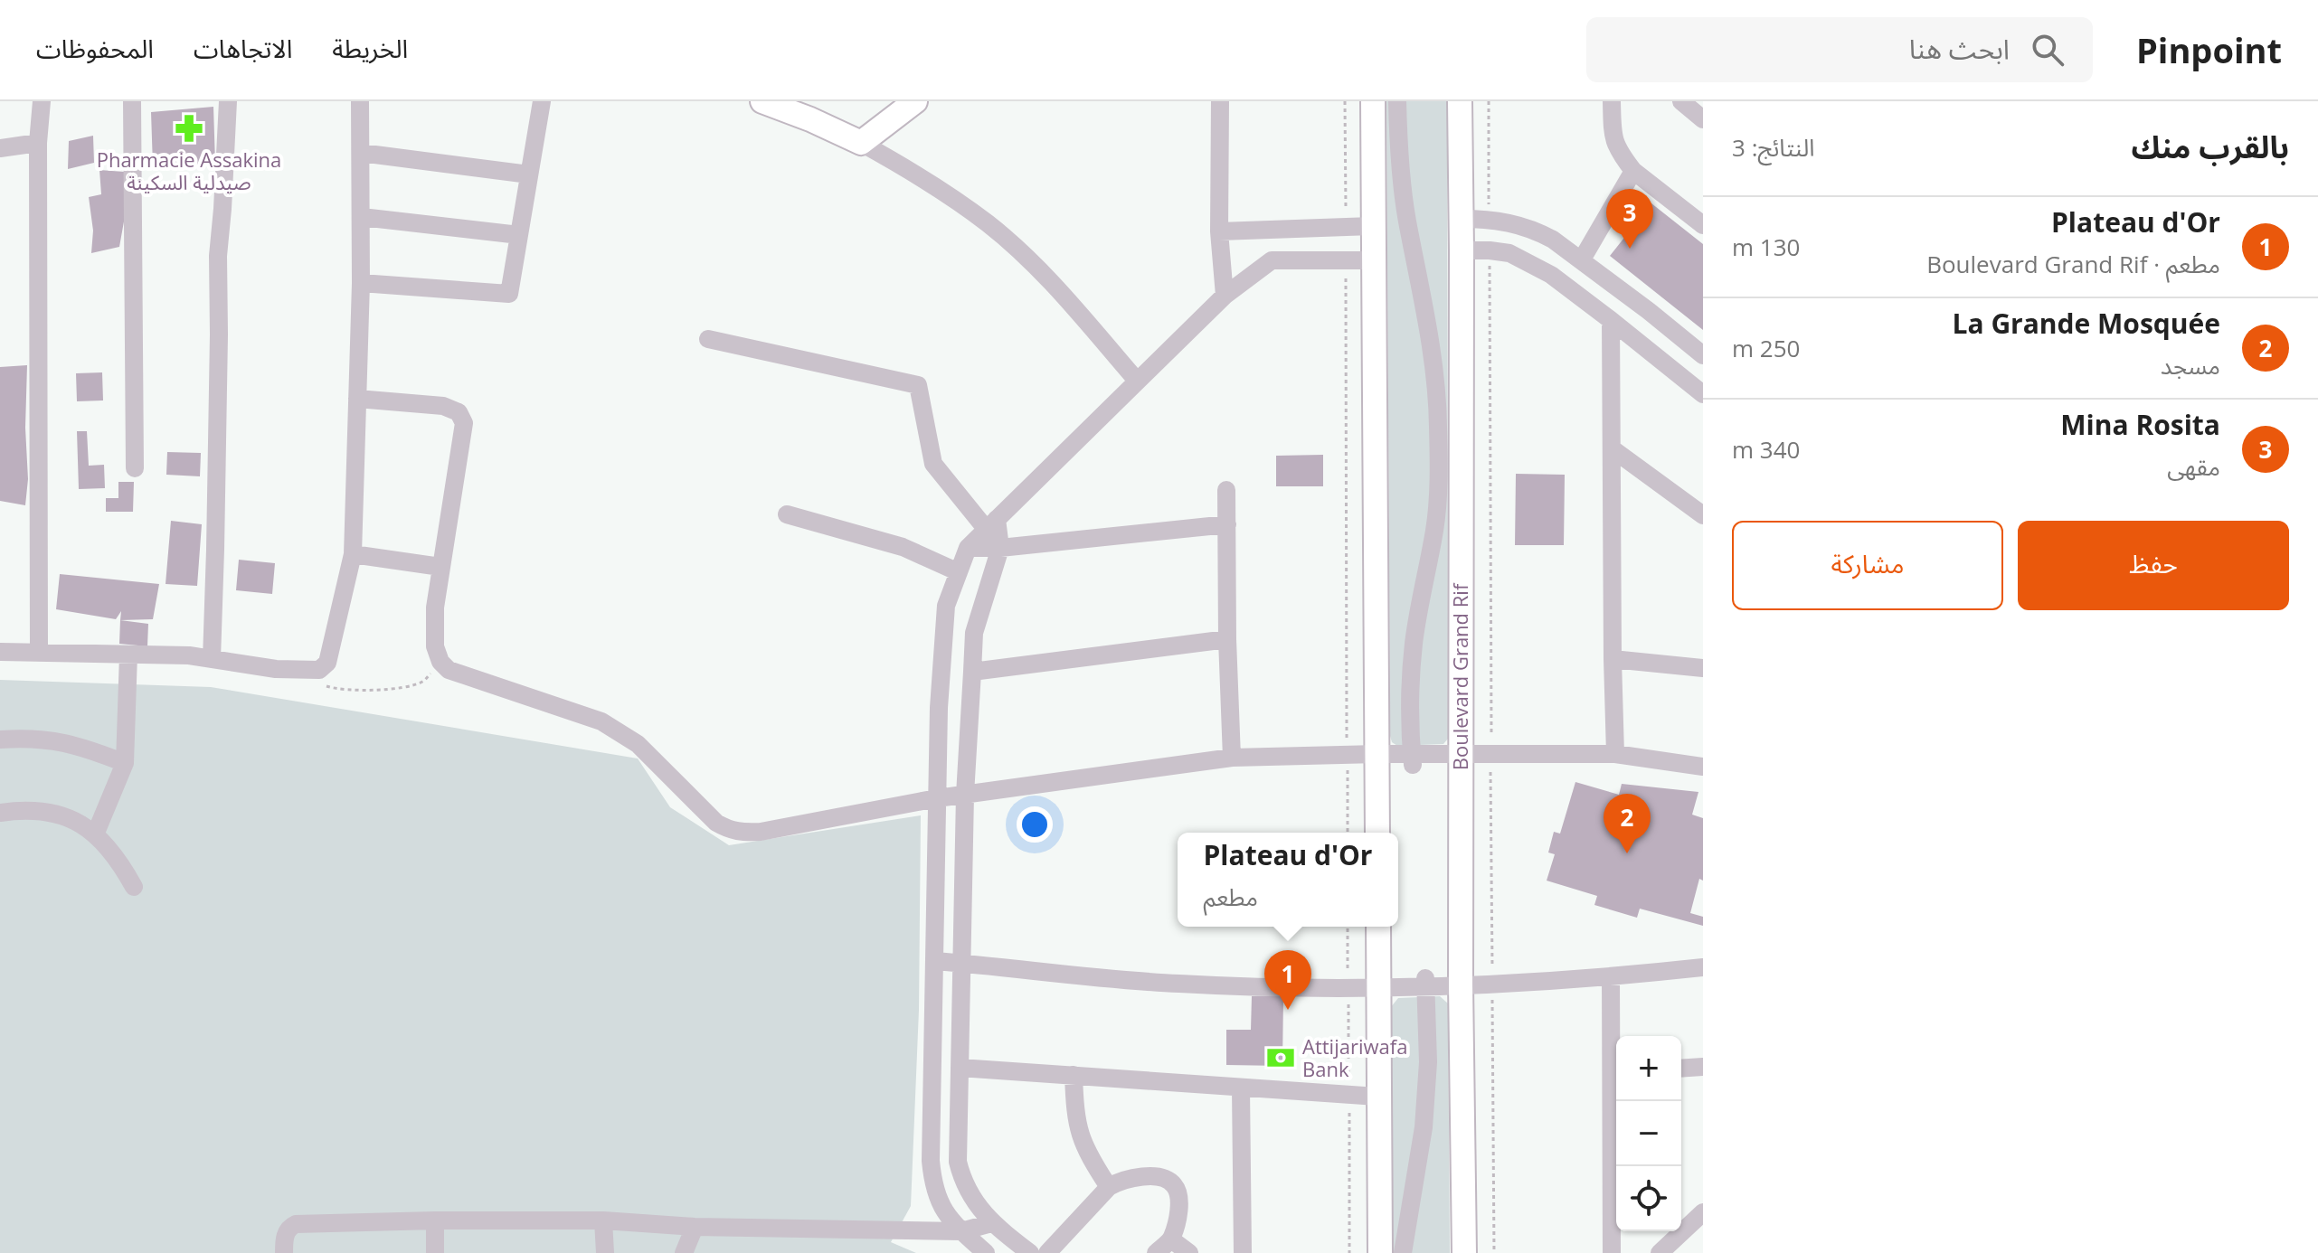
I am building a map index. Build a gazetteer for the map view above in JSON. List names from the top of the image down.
{
  "streets": {
    "street": ["Boulevard Grand Rif"]
  },
  "places": {
    "pharmacy": ["Pharmacie Assakina صيدلية السكينة"],
    "bank": ["Attijariwafa Bank"]
  },
  "page": {
    "header": "Pinpoint",
    "search": "ابحث هنا",
    "nav": ["الخريطة", "الاتجاهات", "المحفوظات"],
    "heading": ["بالقرب منك", "النتائج: 3"],
    "pins": ["3", "2", "1"],
    "list": [
      {
        "mark": "1",
        "name": "Plateau d'Or",
        "note": "مطعم · Boulevard Grand Rif",
        "value": "130 m"
      },
      {
        "mark": "2",
        "name": "La Grande Mosquée",
        "note": "مسجد",
        "value": "250 m"
      },
      {
        "mark": "3",
        "name": "Mina Rosita",
        "note": "مقهى",
        "value": "340 m"
      }
    ],
    "buttons": ["حفظ", "مشاركة"],
    "popup": ["Plateau d'Or", "مطعم"],
    "map_buttons": ["+", "−"]
  }
}
